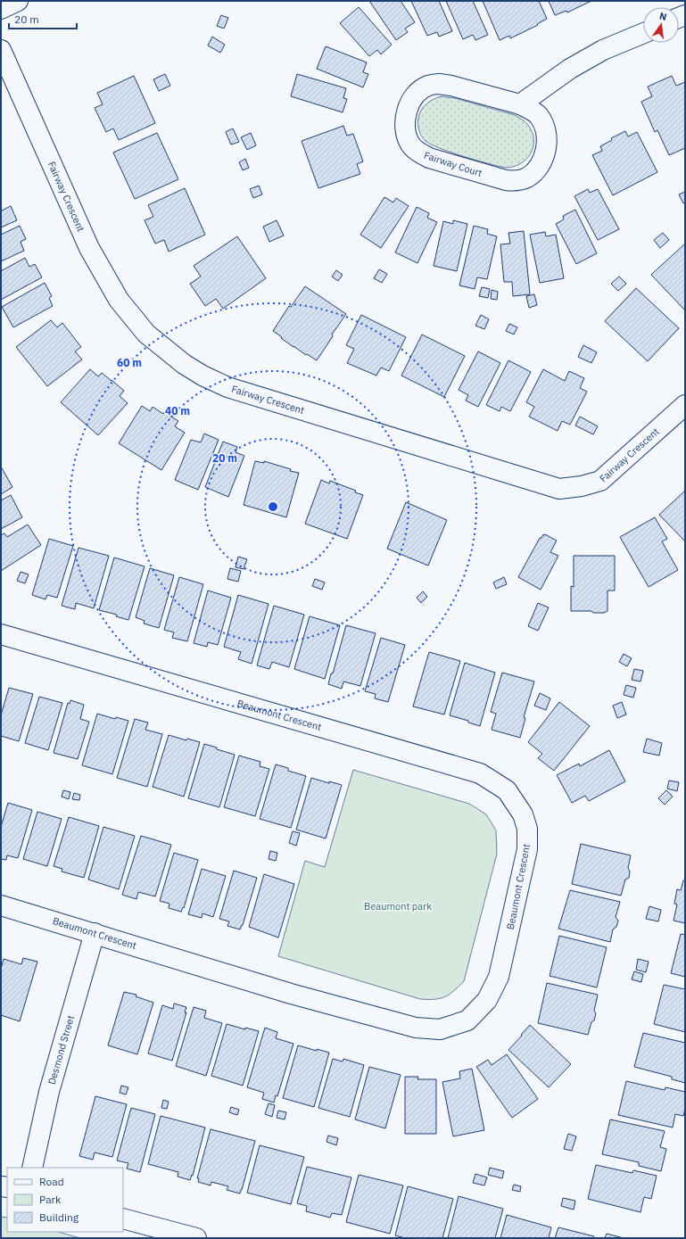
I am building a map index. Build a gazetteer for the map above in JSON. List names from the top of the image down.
{
  "streets": {
    "street": [
      "Fairway Court",
      "Fairway Crescent",
      "Beaumont Crescent",
      "Desmond Street"
    ]
  },
  "crossings": [
    ["Beaumont Crescent", "Desmond Street"]
  ],
  "parks": ["Beaumont park"],
  "legend": ["Road", "Park", "Building"],
  "scale_bar": "20 m",
  "north": "top",
  "rings": ["60 m", "40 m", "20 m"]
}
